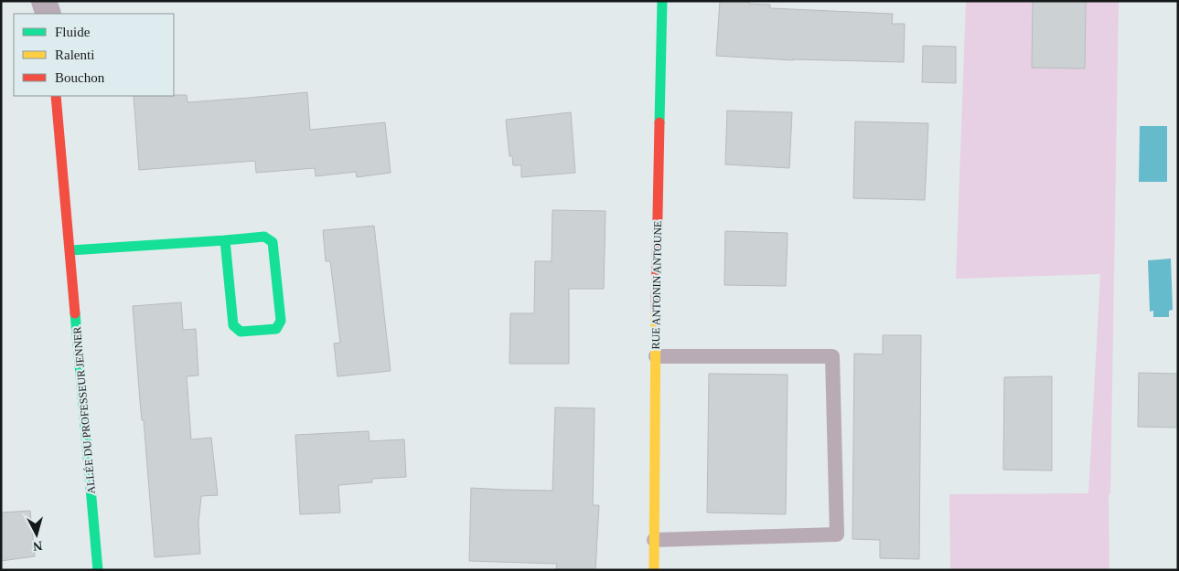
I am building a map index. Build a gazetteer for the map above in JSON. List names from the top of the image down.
{
  "streets": {
    "street": ["RUE ANTONIN ANTOUNE", "ALLÉE DU PROFESSEUR JENNER"]
  },
  "legend": ["Fluide", "Ralenti", "Bouchon"],
  "north": "bottom"
}
